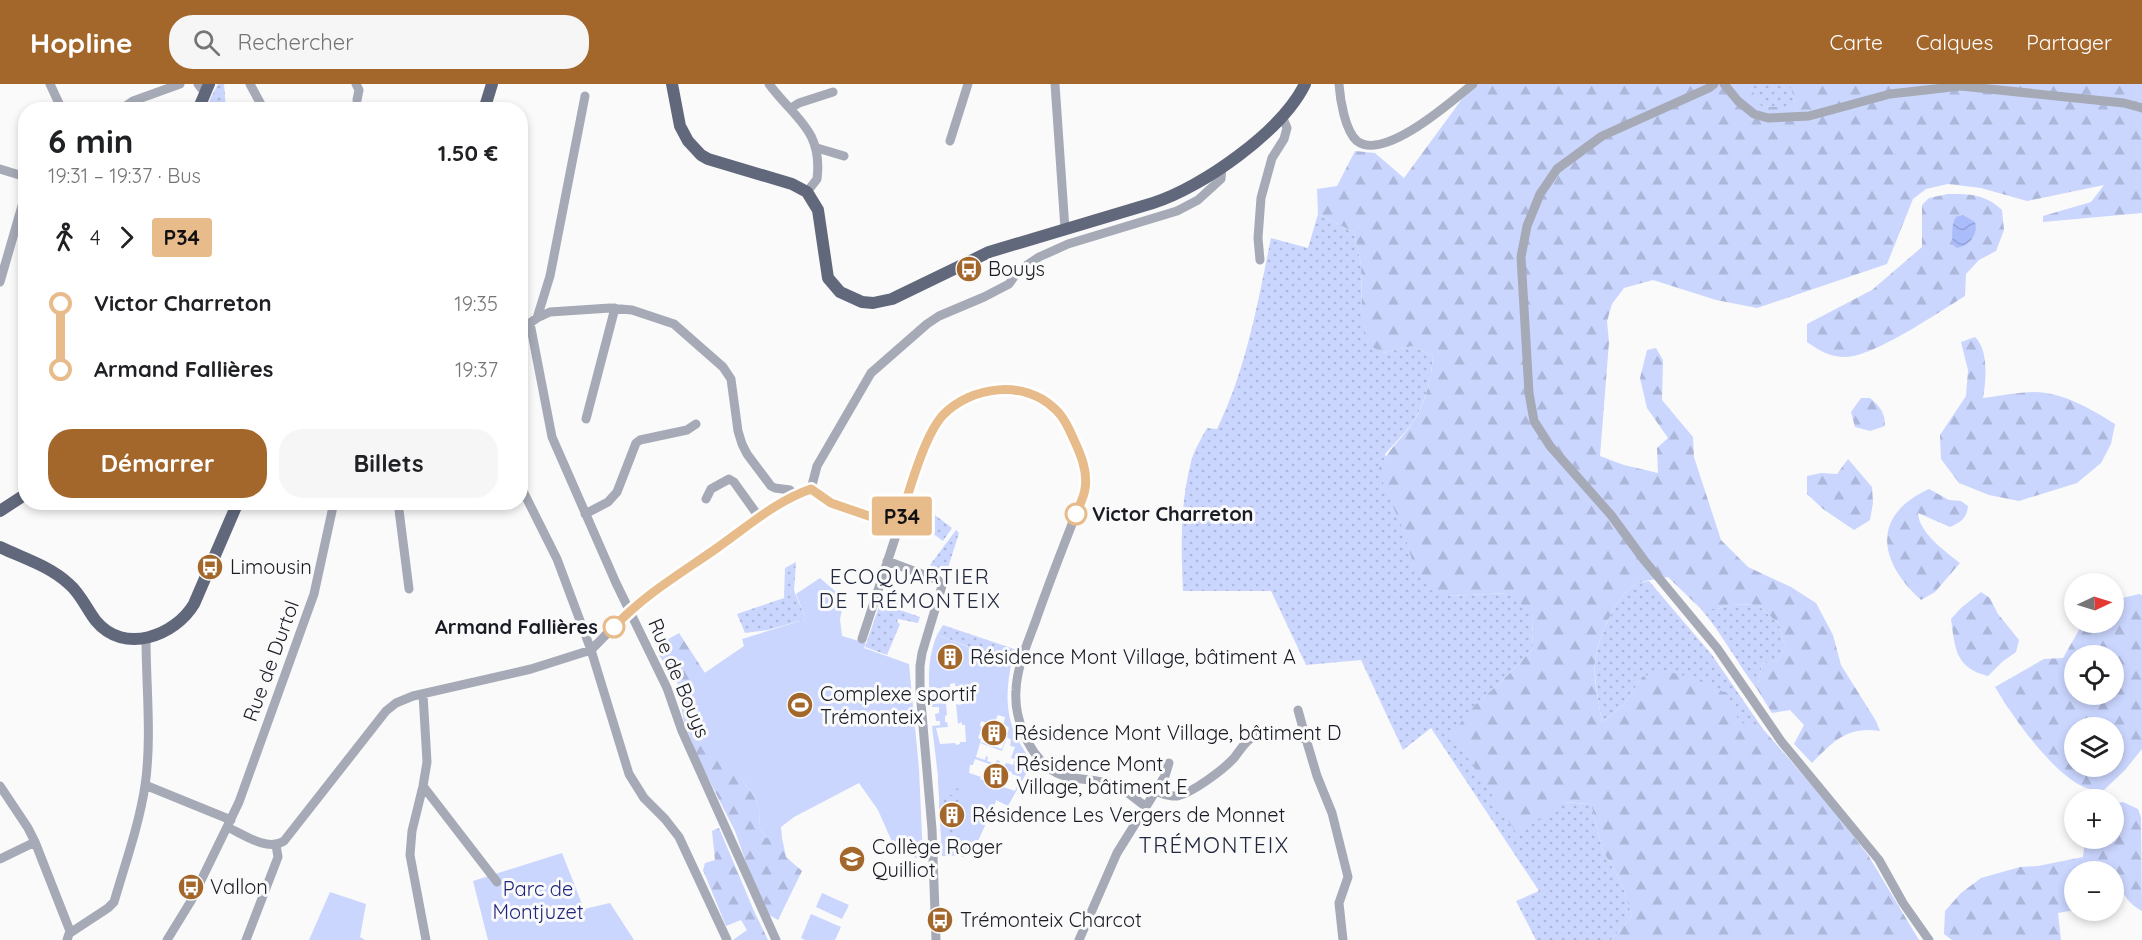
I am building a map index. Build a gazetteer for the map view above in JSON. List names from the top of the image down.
{
  "streets": {
    "street": ["Rue de Durtol", "Rue de Bouys"]
  },
  "districts": ["ECOQUARTIER DE TRÉMONTEIX", "TRÉMONTEIX"],
  "parks": ["Parc de Montjuzet"],
  "places": {
    "bus stop": [
      "Bouys",
      "Limousin",
      "Vallon",
      "Trémonteix Charcot"
    ],
    "other": ["Victor Charreton", "Armand Fallières"],
    "building": [
      "Résidence Mont Village, bâtiment A",
      "Résidence Mont Village, bâtiment D",
      "Résidence Mont Village, bâtiment E",
      "Résidence Les Vergers de Monnet"
    ],
    "sports": ["Complexe sportif Trémonteix"],
    "school or university": ["Collège Roger Quilliot"]
  },
  "lines": ["bus line P34"],
  "north": "right",
  "page": {
    "header": "Hopline",
    "search": "Rechercher",
    "nav": ["Carte", "Calques", "Partager"],
    "on_map": "P34",
    "heading": ["6 min", "19:31 – 19:37 · Bus", "1.50 €"],
    "legs": ["4", "P34"],
    "list": [
      {
        "name": "Victor Charreton",
        "value": "19:35"
      },
      {
        "name": "Armand Fallières",
        "value": "19:37"
      }
    ],
    "buttons": ["Démarrer", "Billets"],
    "map_buttons": ["+", "−"]
  }
}
